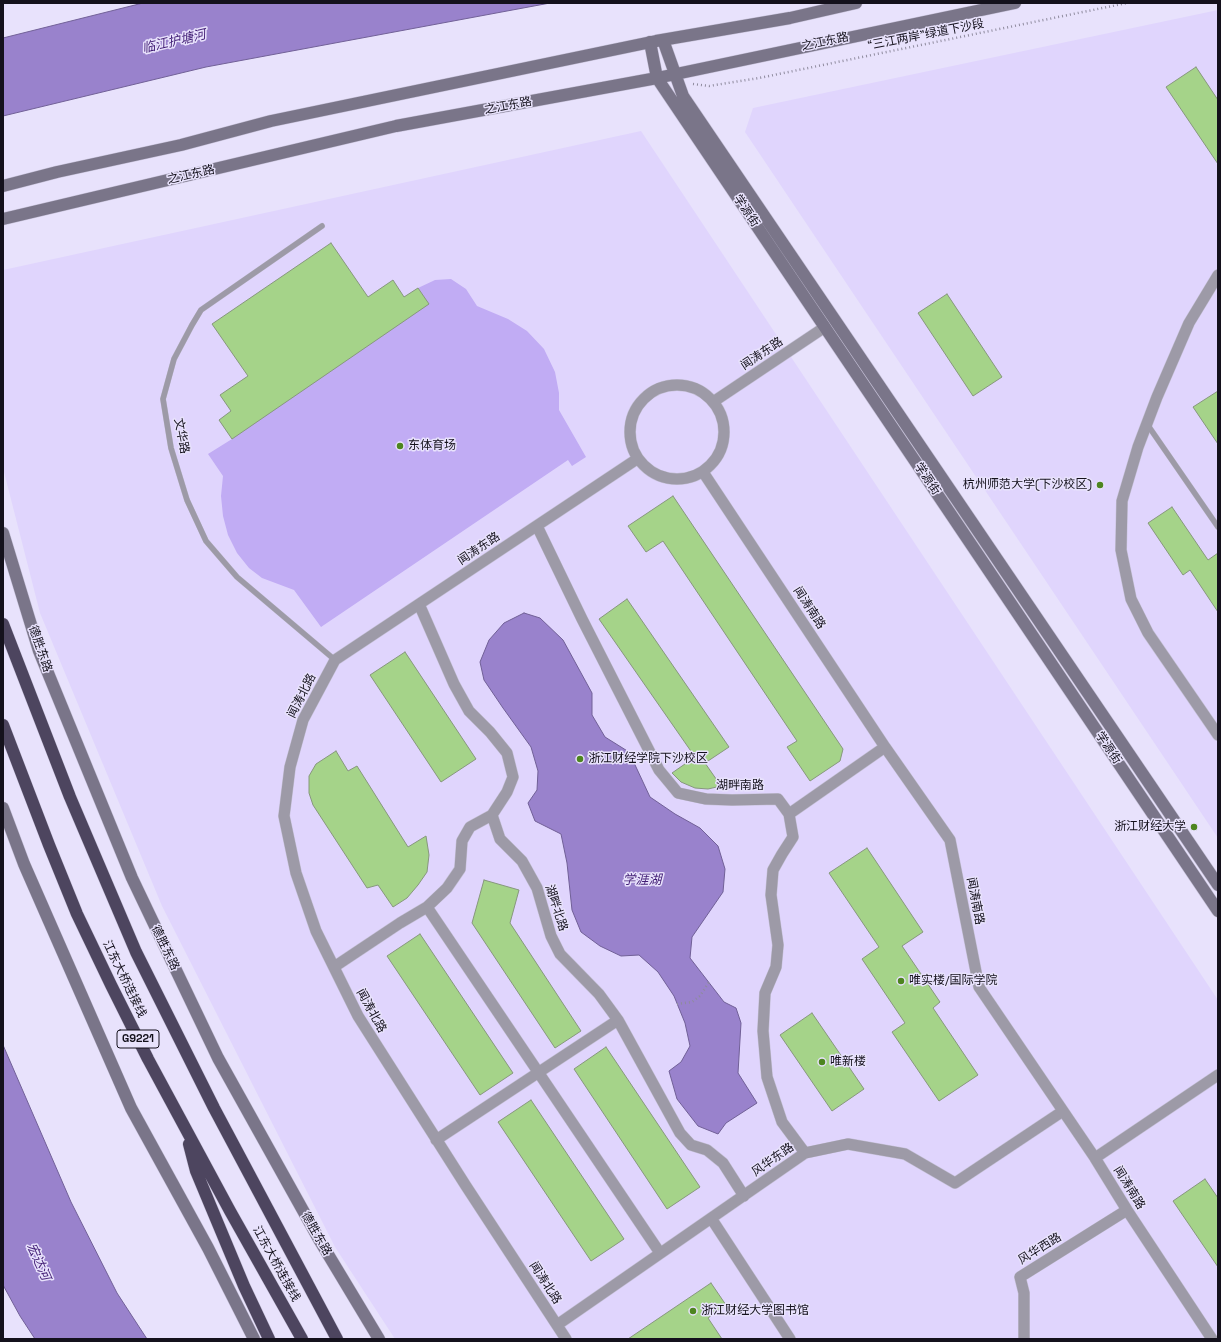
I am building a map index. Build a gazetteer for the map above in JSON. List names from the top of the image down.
{
  "streets": {
    "highway": ["江东大桥连接线", "G9221"],
    "main road": ["之江东路", "学源街", "德胜东路"],
    "street": [
      "闻涛东路",
      "闻涛南路",
      "闻涛北路",
      "湖畔南路",
      "湖畔北路",
      "风华东路",
      "风华西路"
    ],
    "lane": ["文华路"],
    "path": ["“三江两岸”绿道下沙段"]
  },
  "crossings": [
    ["“三江两岸”绿道下沙段", "之江东路"],
    ["之江东路", "学源街"],
    ["学源街", "闻涛东路"],
    ["闻涛东路", "文华路"],
    ["闻涛东路", "闻涛南路"],
    ["闻涛东路", "闻涛北路"],
    ["闻涛东路", "湖畔南路"],
    ["文华路", "闻涛北路"],
    ["闻涛南路", "风华东路"],
    ["闻涛南路", "风华西路"],
    ["闻涛北路", "风华东路"],
    ["湖畔南路", "风华东路"],
    ["湖畔北路", "风华东路"]
  ],
  "water": ["临江护塘河", "学涯湖", "宏达河"],
  "places": [
    "东体育场",
    "杭州师范大学(下沙校区)",
    "浙江财经学院下沙校区",
    "浙江财经大学",
    "唯实楼/国际学院",
    "唯新楼",
    "浙江财经大学图书馆"
  ]
}
